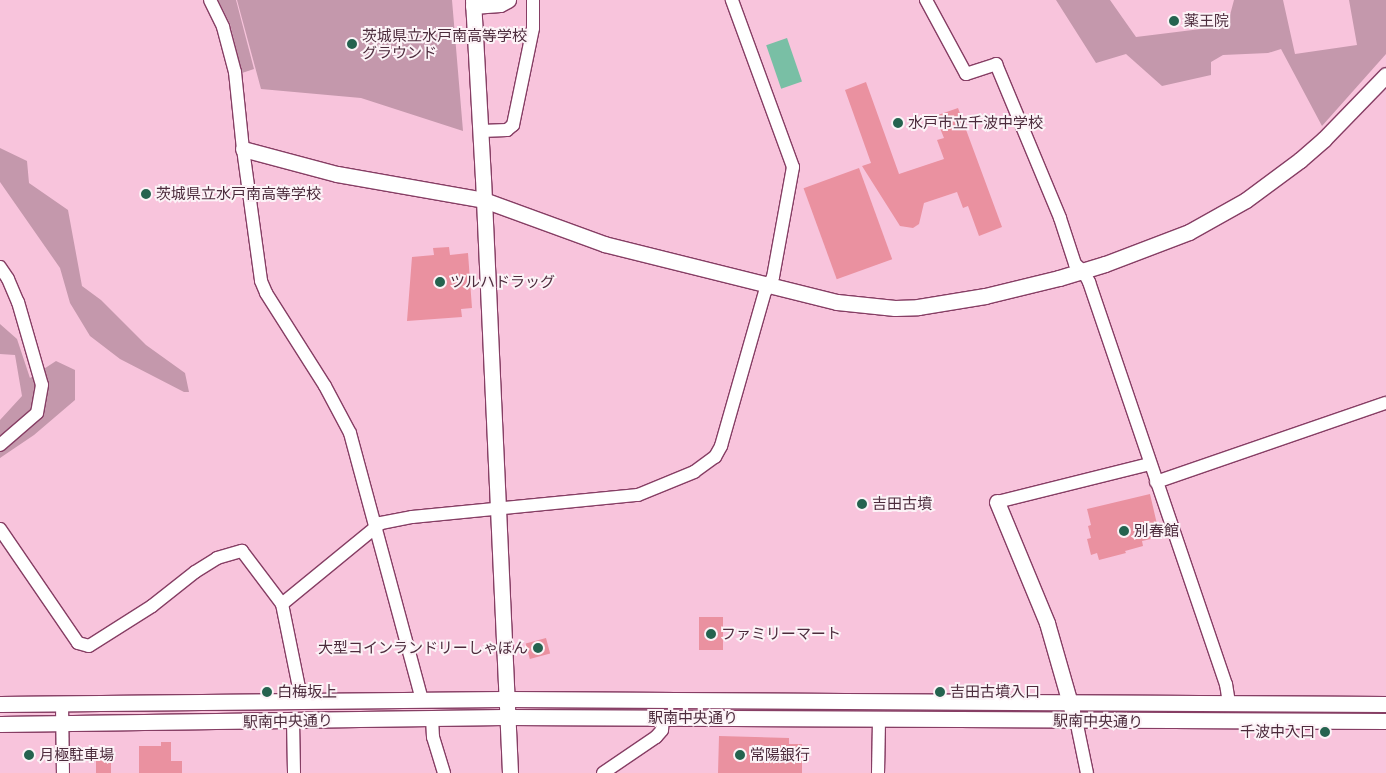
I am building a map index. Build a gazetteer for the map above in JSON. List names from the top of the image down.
{
  "streets": {
    "street": ["駅南中央通り"]
  },
  "places": [
    "薬王院",
    "茨城県立水戸南高等学校 グラウンド",
    "水戸市立千波中学校",
    "茨城県立水戸南高等学校",
    "ツルハドラッグ",
    "吉田古墳",
    "別春館",
    "ファミリーマート",
    "大型コインランドリーしゃぼん",
    "白梅坂上",
    "吉田古墳入口",
    "千波中入口",
    "月極駐車場",
    "常陽銀行"
  ]
}
